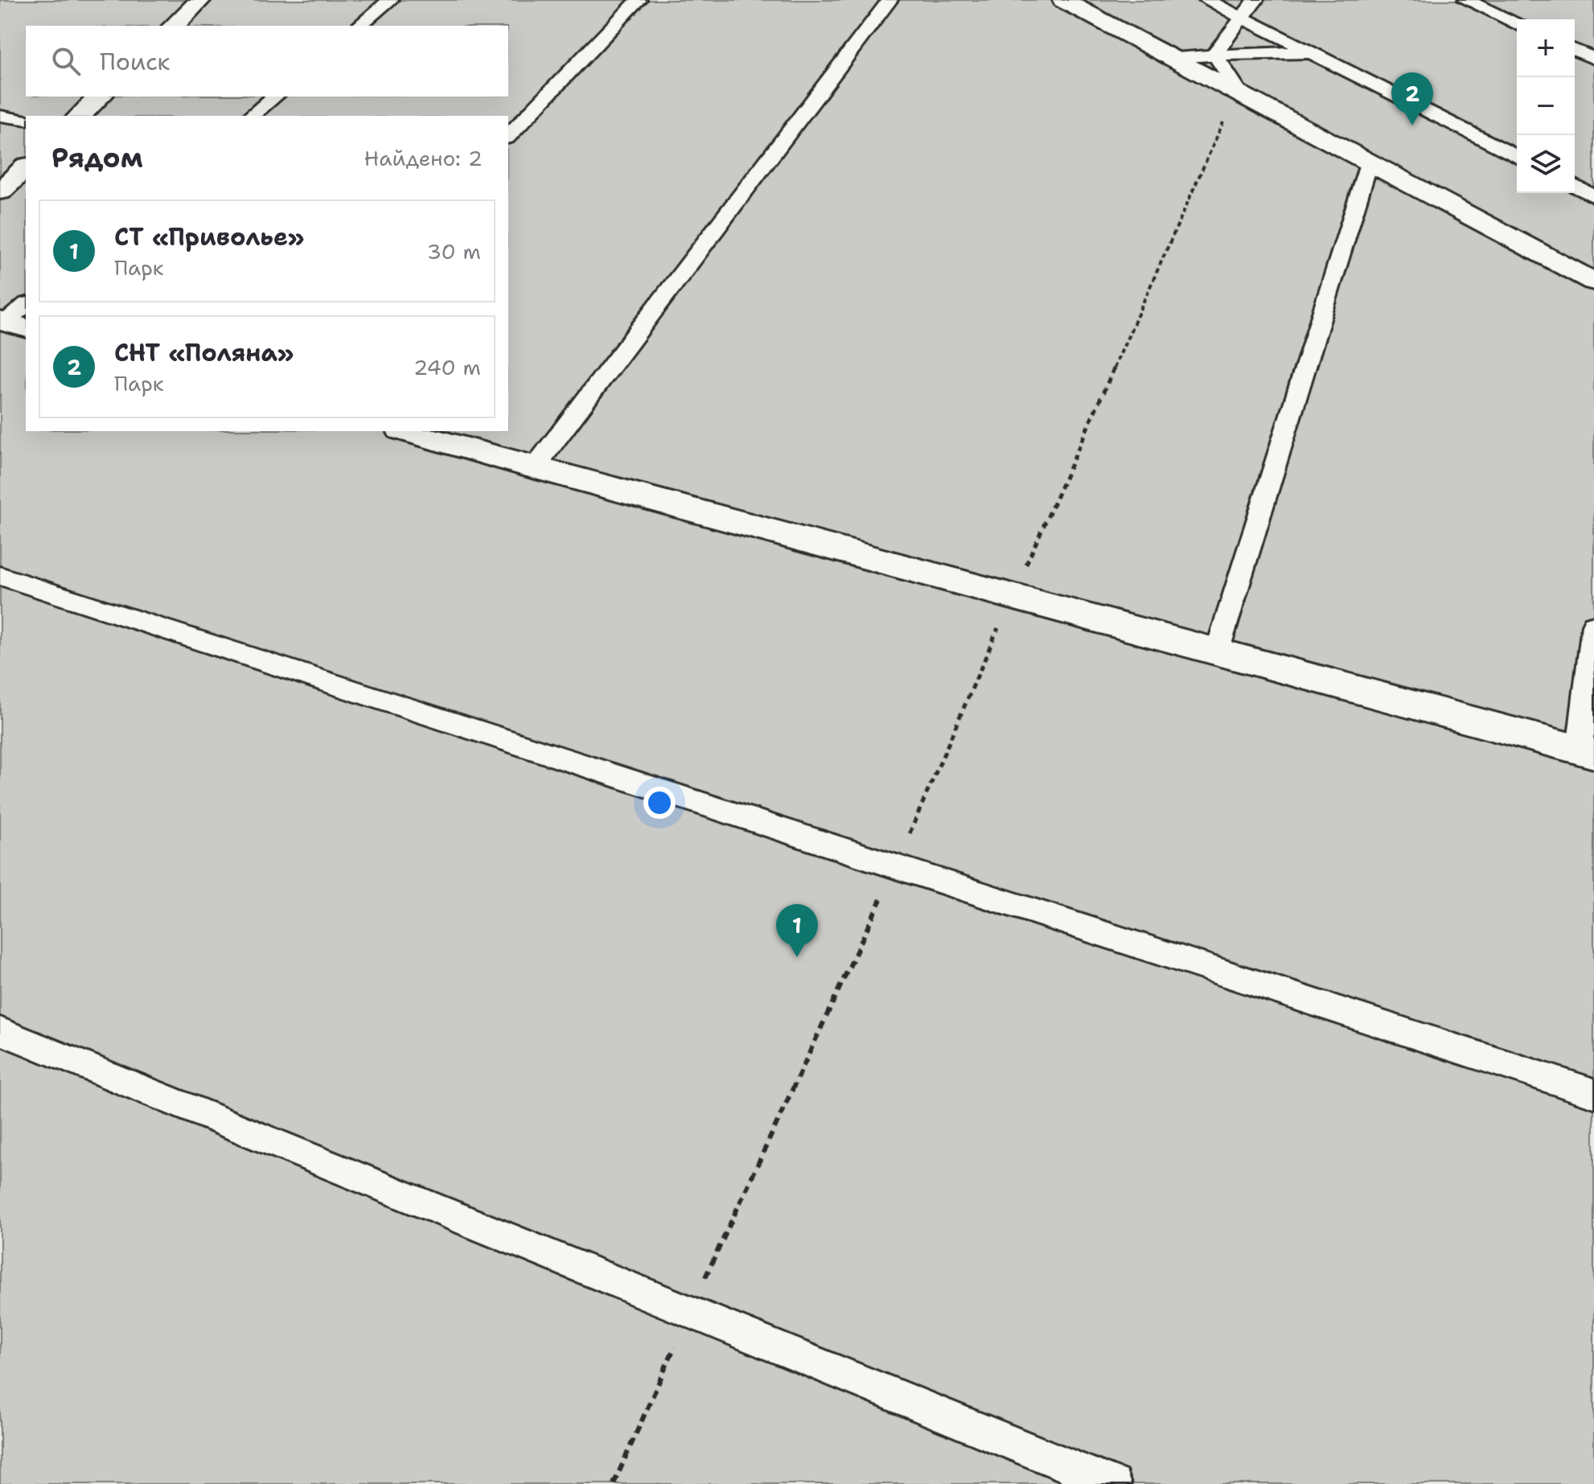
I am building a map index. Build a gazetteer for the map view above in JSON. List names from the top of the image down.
{
  "page": {
    "map_buttons": ["+", "−"],
    "search": "Поиск",
    "pins": ["2", "1"],
    "heading": ["Рядом", "Найдено: 2"],
    "list": [
      {
        "mark": "1",
        "name": "СТ «Приволье»",
        "note": "Парк",
        "value": "30 m"
      },
      {
        "mark": "2",
        "name": "СНТ «Поляна»",
        "note": "Парк",
        "value": "240 m"
      }
    ]
  }
}
